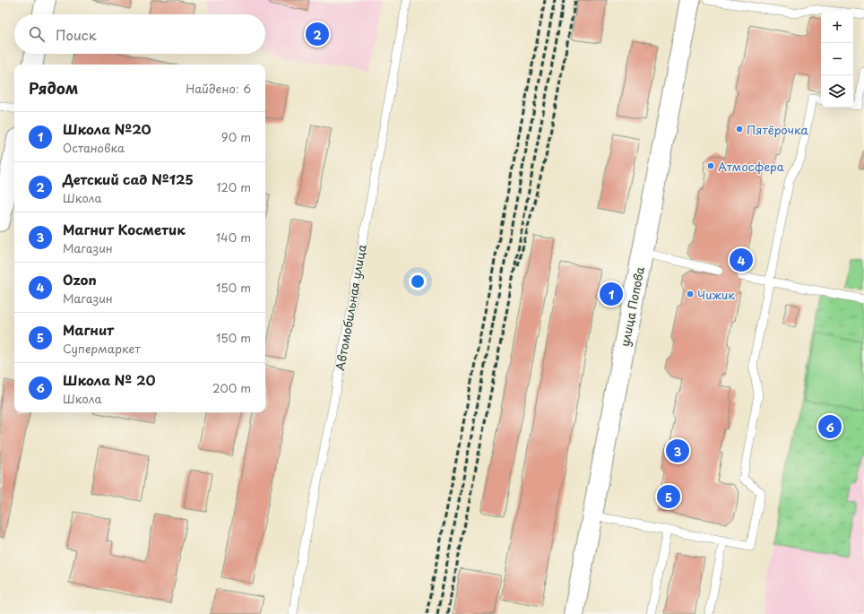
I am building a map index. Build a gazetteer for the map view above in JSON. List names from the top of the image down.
{
  "streets": {
    "street": ["улица Попова"],
    "lane": ["Автомобильная улица"]
  },
  "places": ["Пятёрочка", "Атмосфера", "Чижик"],
  "page": {
    "map_buttons": ["+", "−"],
    "search": "Поиск",
    "pins": [
      "2",
      "4",
      "1",
      "6",
      "3",
      "5"
    ],
    "heading": ["Рядом", "Найдено: 6"],
    "list": [
      {
        "mark": "1",
        "name": "Школа №20",
        "note": "Остановка",
        "value": "90 m"
      },
      {
        "mark": "2",
        "name": "Детский сад №125",
        "note": "Школа",
        "value": "120 m"
      },
      {
        "mark": "3",
        "name": "Магнит Косметик",
        "note": "Магазин",
        "value": "140 m"
      },
      {
        "mark": "4",
        "name": "Ozon",
        "note": "Магазин",
        "value": "150 m"
      },
      {
        "mark": "5",
        "name": "Магнит",
        "note": "Супермаркет",
        "value": "150 m"
      },
      {
        "mark": "6",
        "name": "Школа № 20",
        "note": "Школа",
        "value": "200 m"
      }
    ]
  }
}
